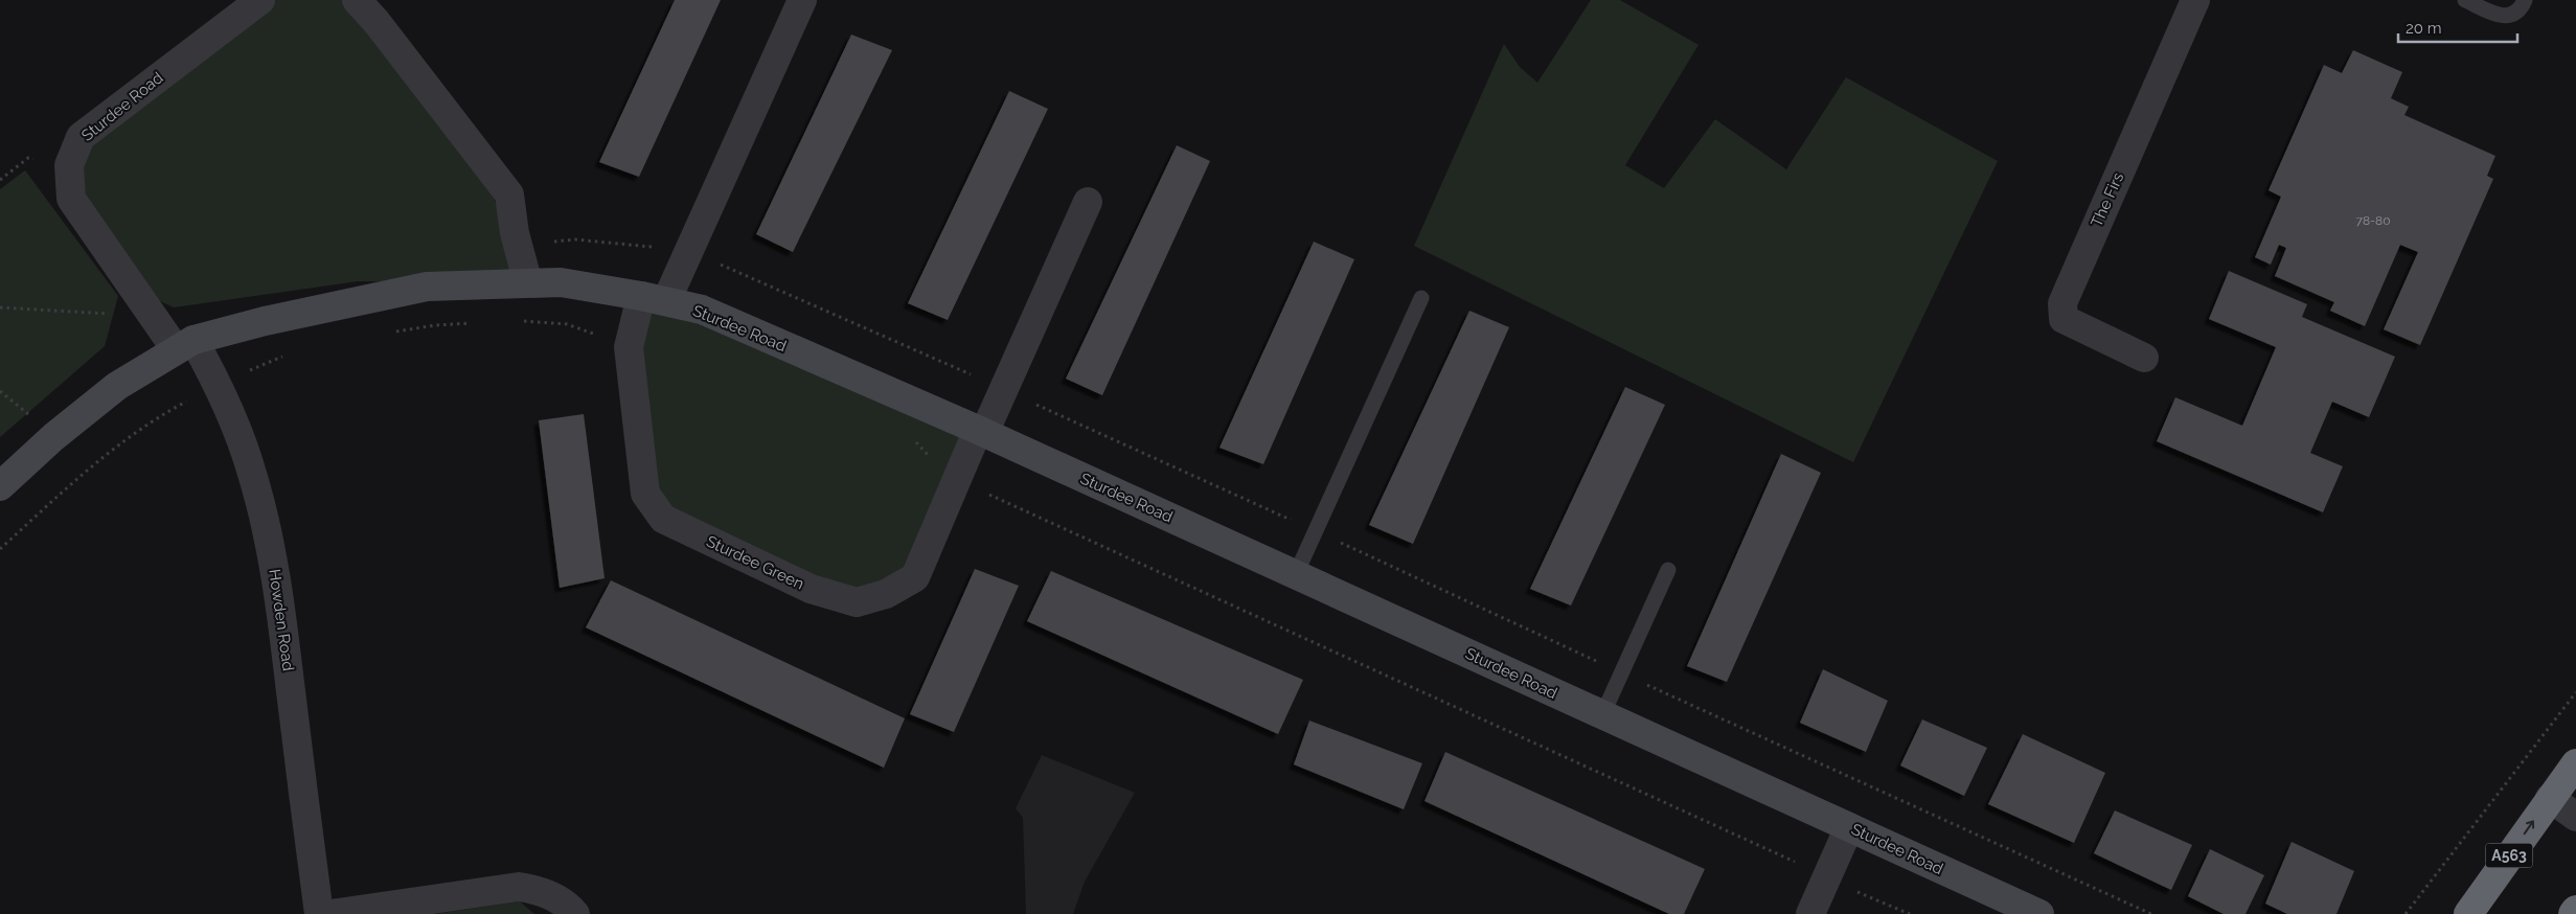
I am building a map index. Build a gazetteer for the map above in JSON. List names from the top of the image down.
{
  "streets": {
    "highway": ["A563"],
    "street": [
      "Sturdee Road",
      "The Firs",
      "Sturdee Green",
      "Howden Road"
    ]
  },
  "crossings": [
    ["Sturdee Road", "Sturdee Green"],
    ["Sturdee Road", "Howden Road"]
  ],
  "house_numbers": ["78-80"],
  "scale_bar": "20 m"
}
